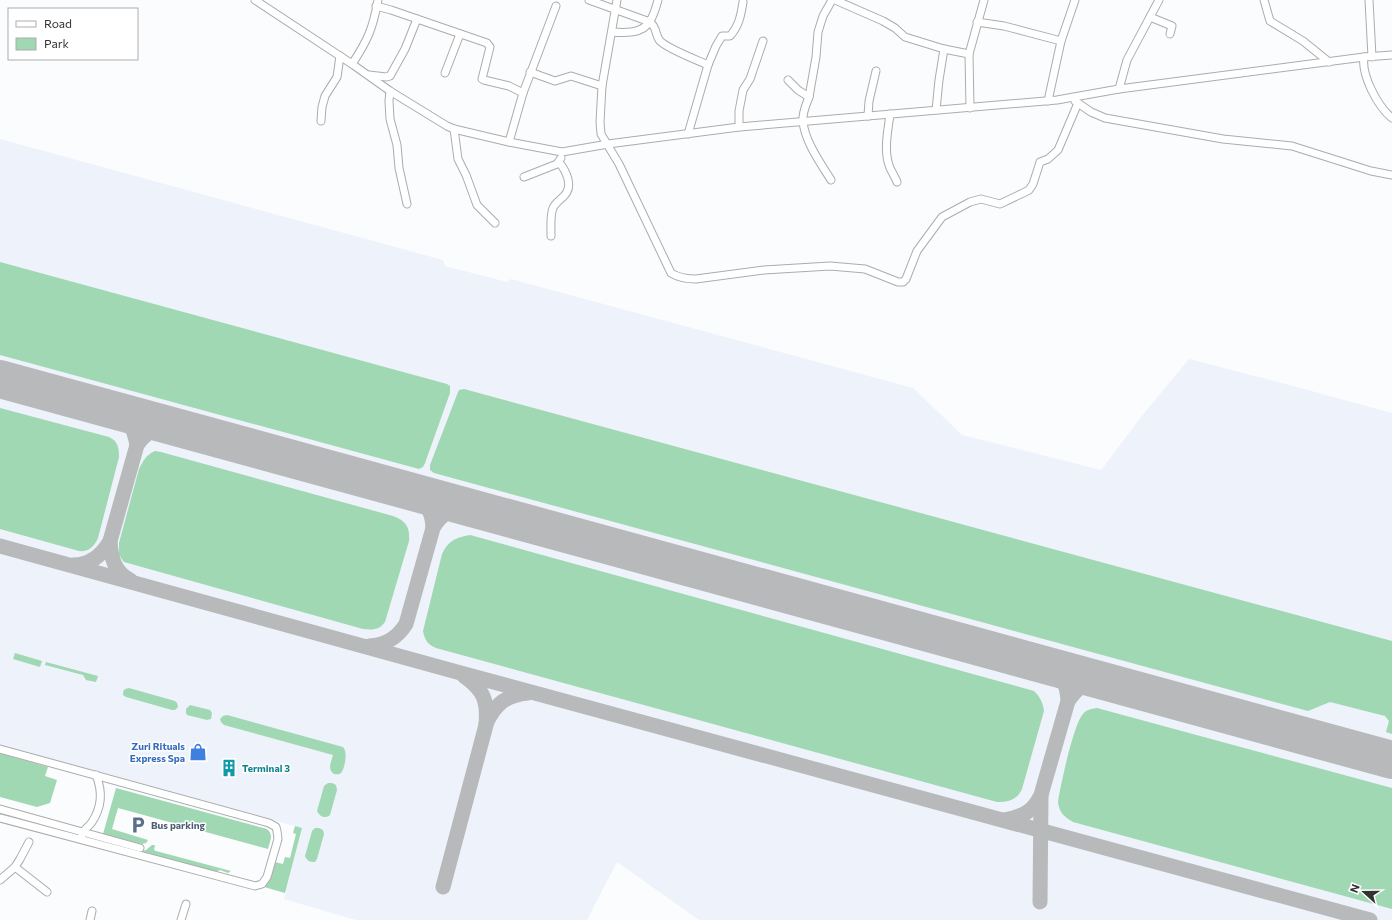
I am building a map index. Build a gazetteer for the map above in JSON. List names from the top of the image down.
{
  "places": {
    "shop": ["Zuri Rituals Express Spa"],
    "building": ["Terminal 3"],
    "parking": ["Bus parking"]
  },
  "legend": ["Road", "Park"],
  "north": "left"
}
